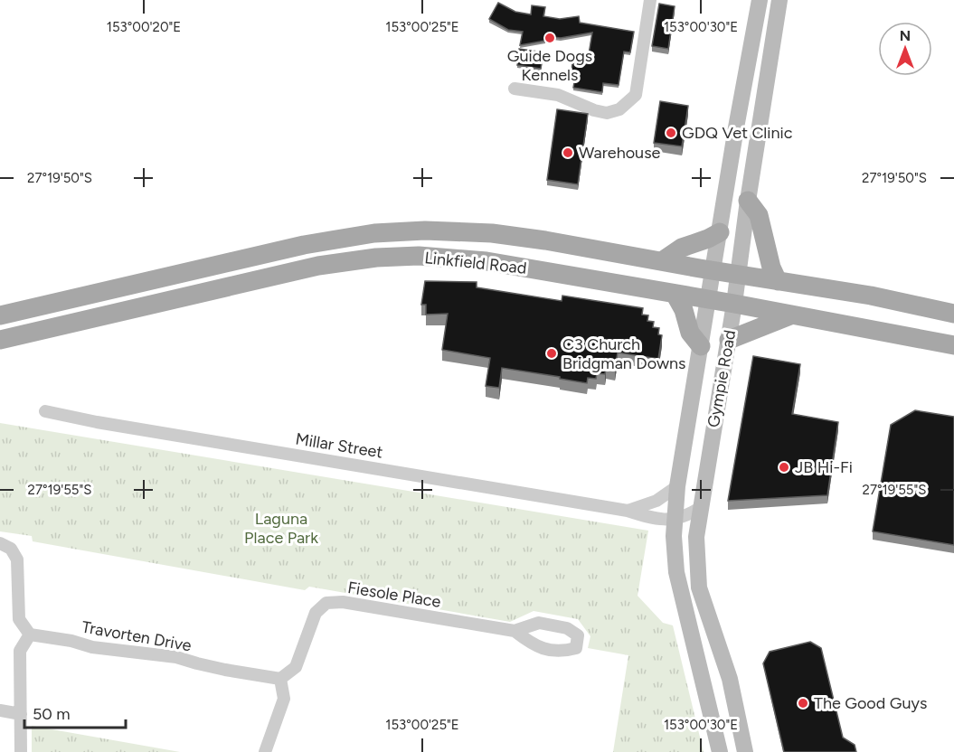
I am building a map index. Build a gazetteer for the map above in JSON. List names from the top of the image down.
{
  "streets": {
    "main road": ["Linkfield Road", "Gympie Road"],
    "street": ["Millar Street", "Fiesole Place", "Travorten Drive"]
  },
  "crossings": [
    ["Linkfield Road", "Gympie Road"],
    ["Gympie Road", "Millar Street"],
    ["Fiesole Place", "Travorten Drive"]
  ],
  "parks": ["Laguna Place Park"],
  "places": [
    "Guide Dogs Kennels",
    "GDQ Vet Clinic",
    "Warehouse",
    "C3 Church Bridgman Downs",
    "JB Hi-Fi",
    "The Good Guys"
  ],
  "scale_bar": "50 m",
  "north": "top",
  "coordinates": [
    "153°00'20\"E",
    "153°00'25\"E",
    "153°00'30\"E",
    "27°19'50\"S",
    "27°19'55\"S"
  ]
}
